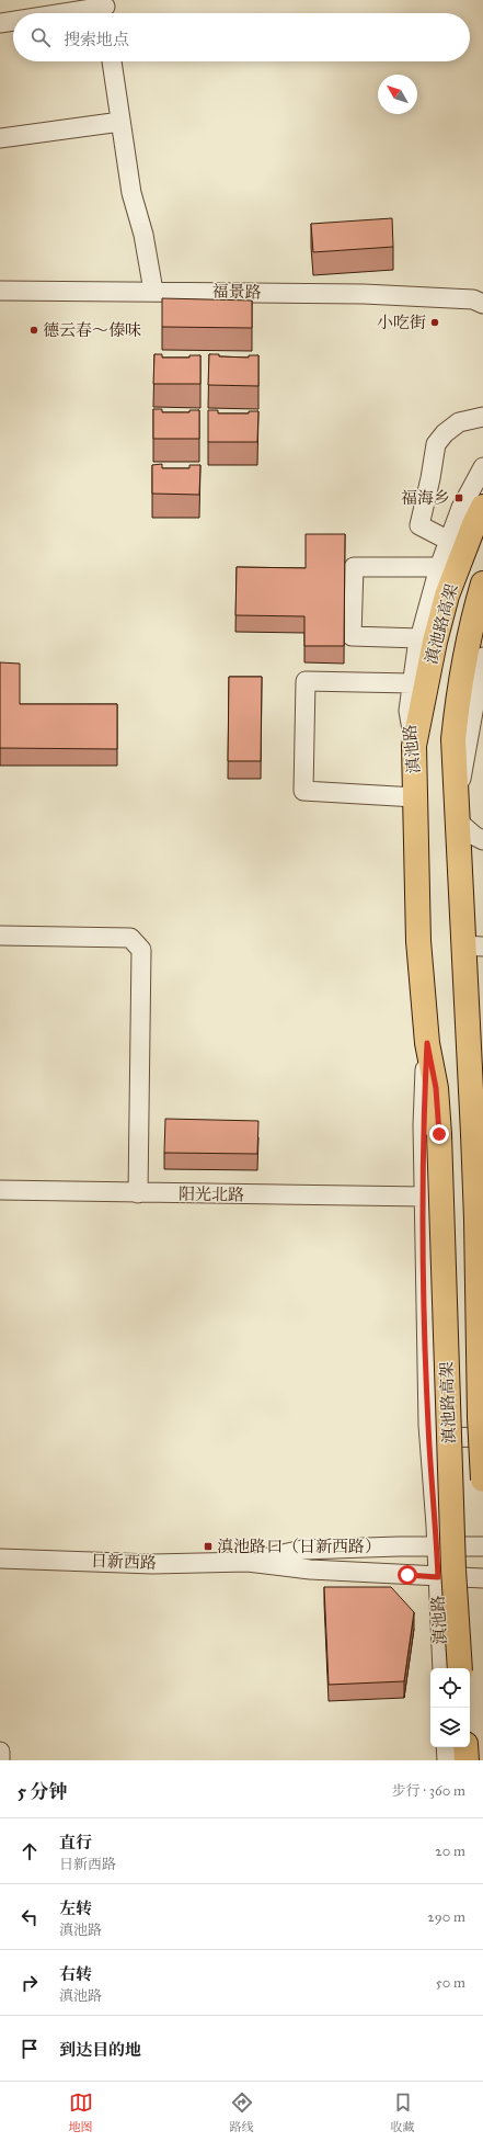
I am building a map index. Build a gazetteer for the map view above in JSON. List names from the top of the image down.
{
  "streets": {
    "main road": ["滇池路高架", "滇池路"],
    "street": ["福景路", "阳光北路", "日新西路"]
  },
  "crossings": [
    ["滇池路高架", "滇池路"],
    ["滇池路", "阳光北路"],
    ["滇池路", "日新西路"]
  ],
  "places": {
    "other": ["小吃街", "德云春～傣味"],
    "transit": ["福海乡", "滇池路口（日新西路）"]
  },
  "north": "top left",
  "page": {
    "search": "搜索地点",
    "heading": ["5 分钟", "步行 · 360 m"],
    "list": [
      ["直行", "日新西路", "20 m"],
      ["左转", "滇池路", "290 m"],
      ["右转", "滇池路", "50 m"],
      "到达目的地"
    ],
    "nav": ["地图", "路线", "收藏"]
  }
}
